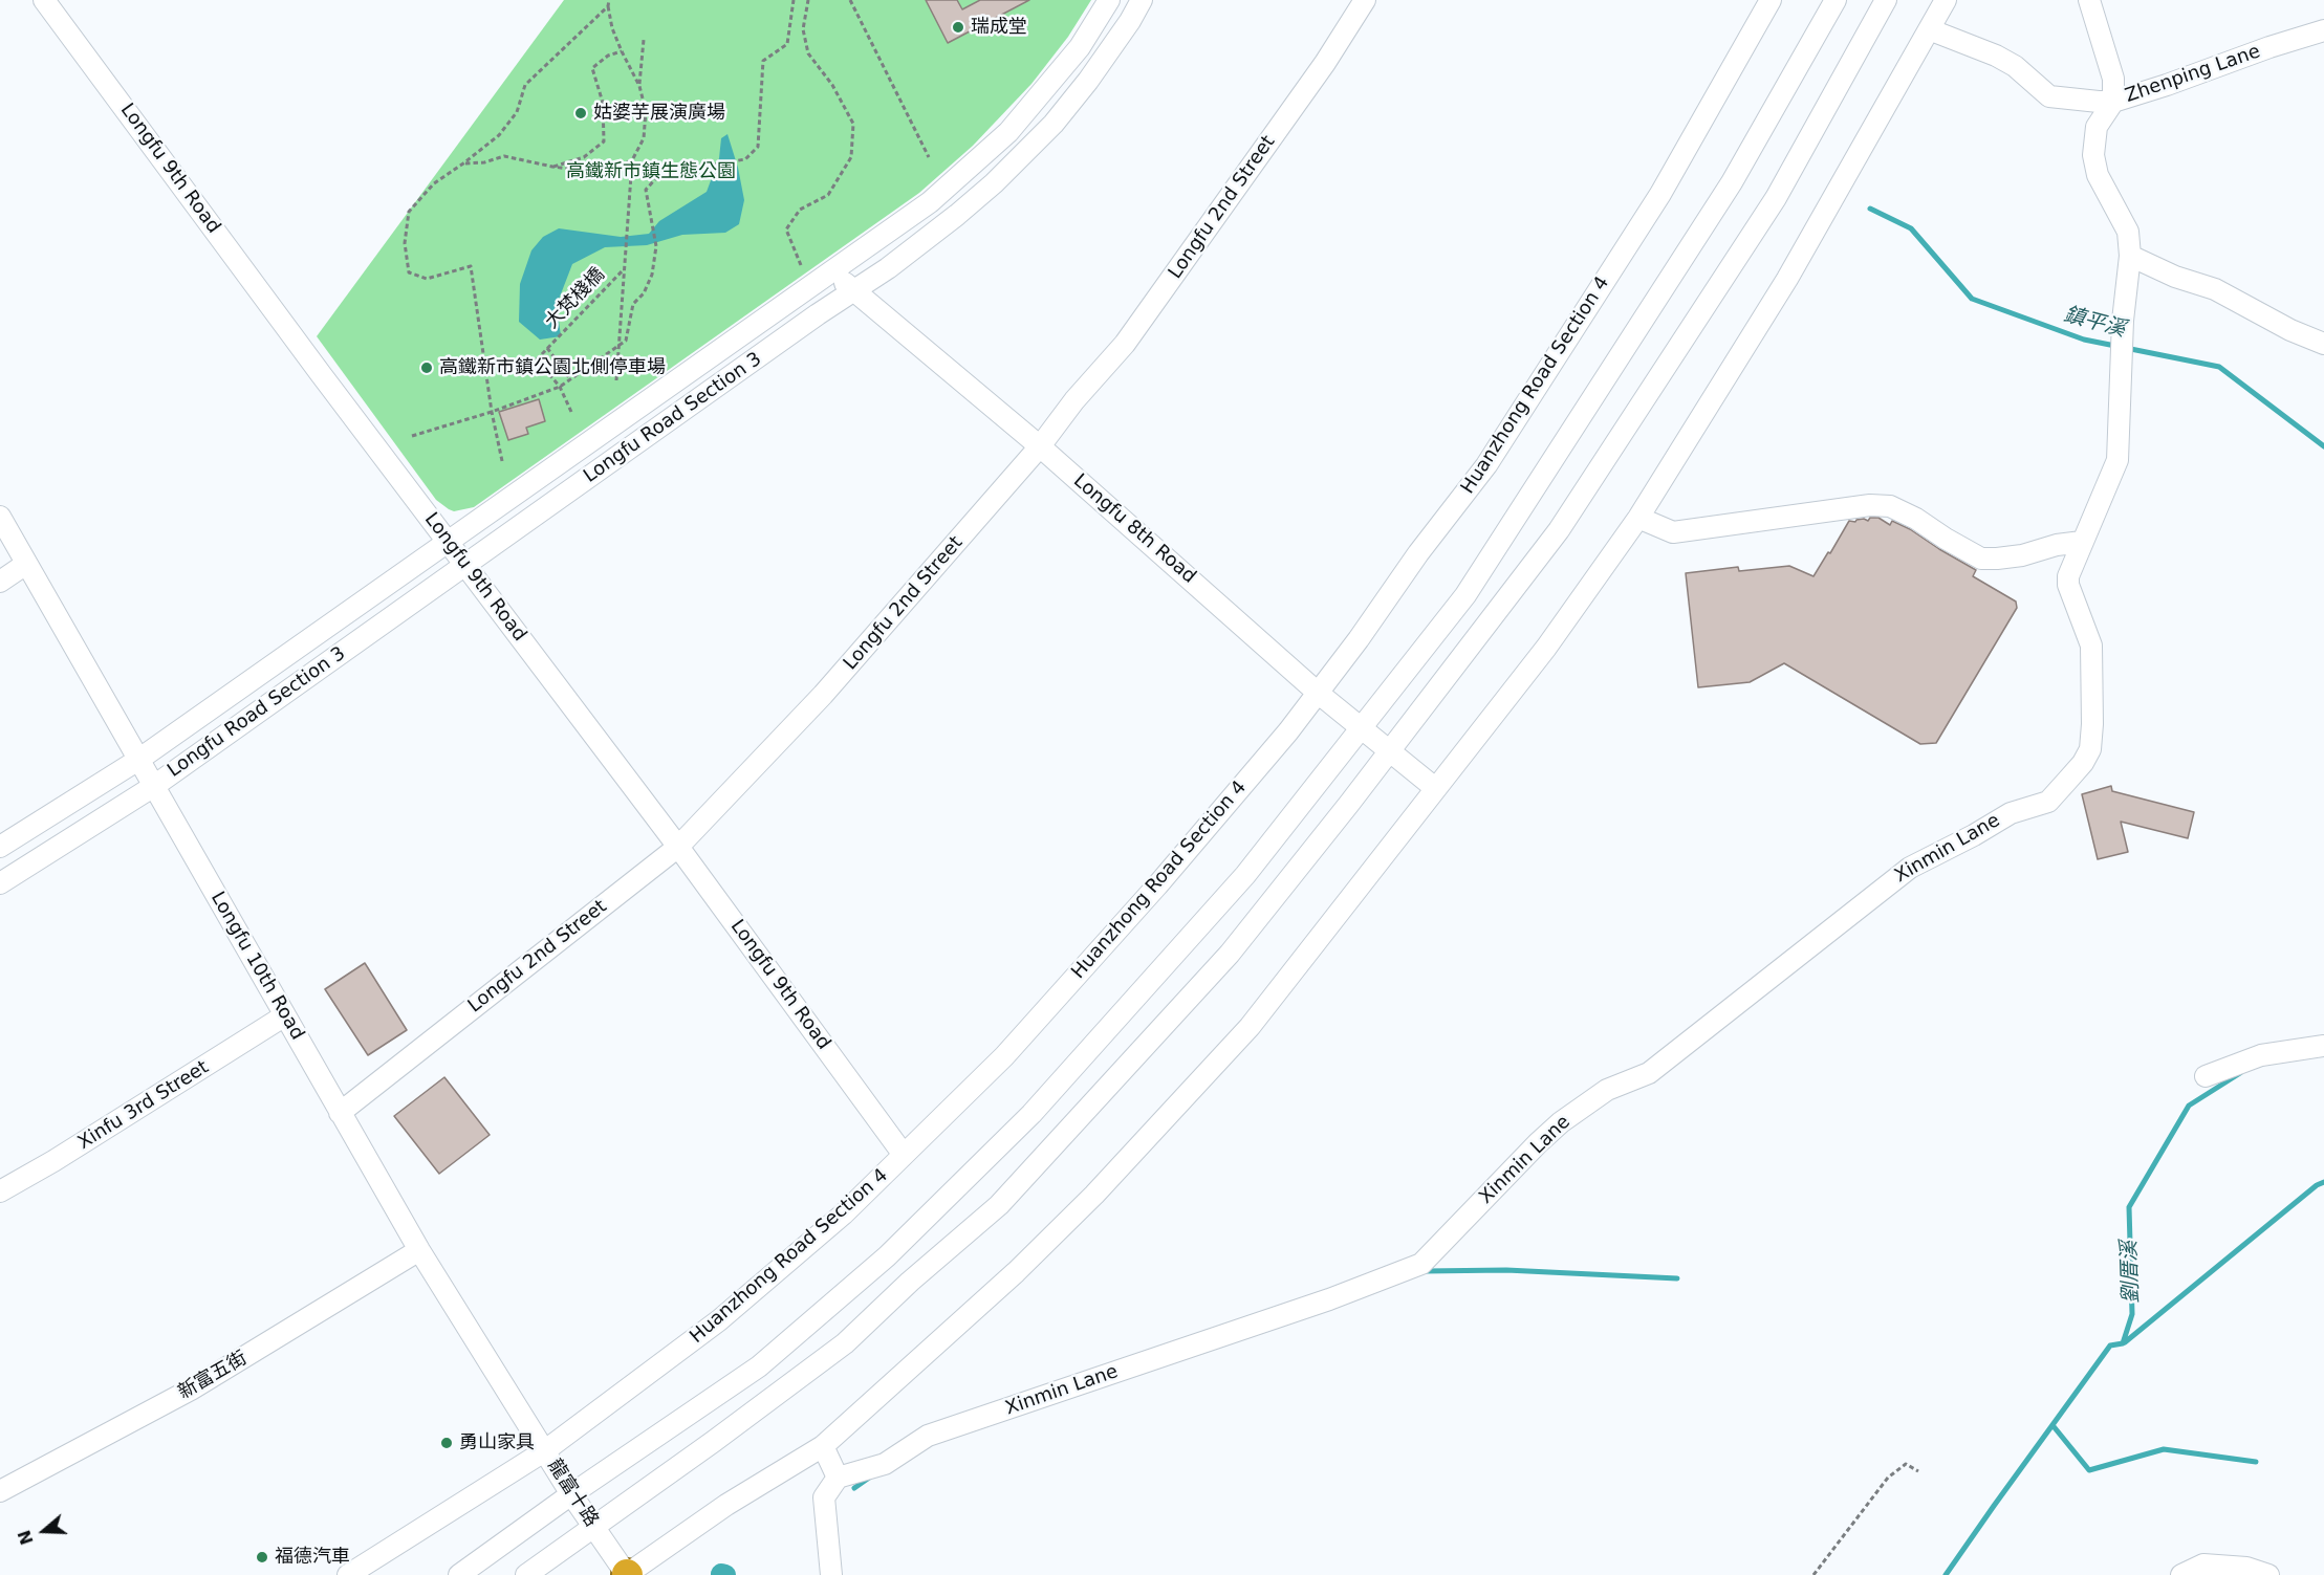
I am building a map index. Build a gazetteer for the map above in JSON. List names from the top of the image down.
{
  "streets": {
    "street": [
      "Zhenping Lane",
      "Longfu 9th Road",
      "Longfu 2nd Street",
      "Huanzhong Road Section 4",
      "Longfu Road Section 3",
      "Longfu 8th Road",
      "Xinmin Lane",
      "Longfu 10th Road",
      "Xinfu 3rd Street",
      "新富五街",
      "龍富十路"
    ],
    "path": ["大梵棧橋"]
  },
  "crossings": [
    ["Zhenping Lane", "Xinmin Lane"],
    ["Longfu 9th Road", "Longfu 2nd Street"],
    ["Longfu 9th Road", "Huanzhong Road Section 4"],
    ["Longfu 9th Road", "Longfu Road Section 3"],
    ["Longfu 2nd Street", "Longfu 8th Road"],
    ["Longfu 2nd Street", "Longfu 10th Road"],
    ["Huanzhong Road Section 4", "Longfu 8th Road"],
    ["Huanzhong Road Section 4", "龍富十路"],
    ["Longfu Road Section 3", "Longfu 8th Road"],
    ["Longfu Road Section 3", "Longfu 10th Road"],
    ["Longfu 10th Road", "Xinfu 3rd Street"],
    ["Longfu 10th Road", "新富五街"],
    ["Longfu 10th Road", "龍富十路"],
    ["新富五街", "龍富十路"]
  ],
  "water": ["鎮平溪", "劉厝溪"],
  "parks": ["高鐵新市鎮生態公園"],
  "places": [
    "瑞成堂",
    "姑婆芋展演廣場",
    "高鐵新市鎮公園北側停車場",
    "勇山家具",
    "福德汽車"
  ],
  "north": "left"
}
